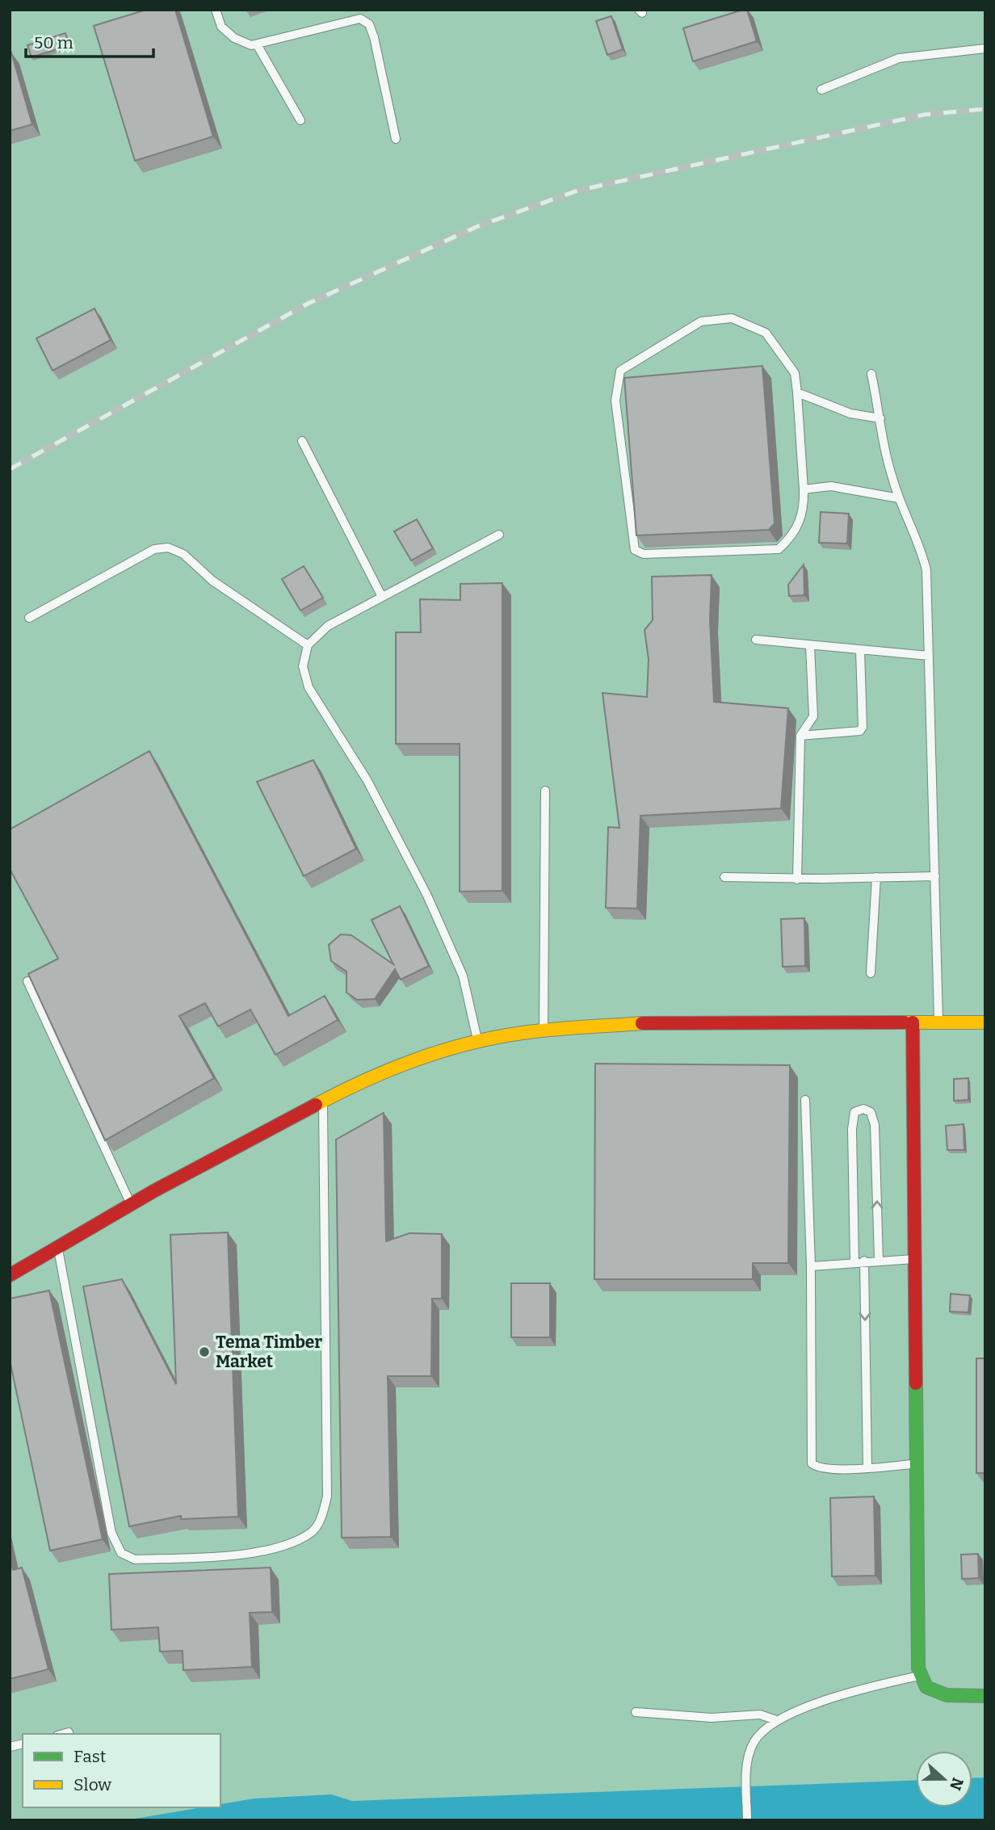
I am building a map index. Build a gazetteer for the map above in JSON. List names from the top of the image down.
{
  "places": ["Tema Timber Market"],
  "legend": ["Fast", "Slow"],
  "scale_bar": "50 m",
  "north": "right"
}
